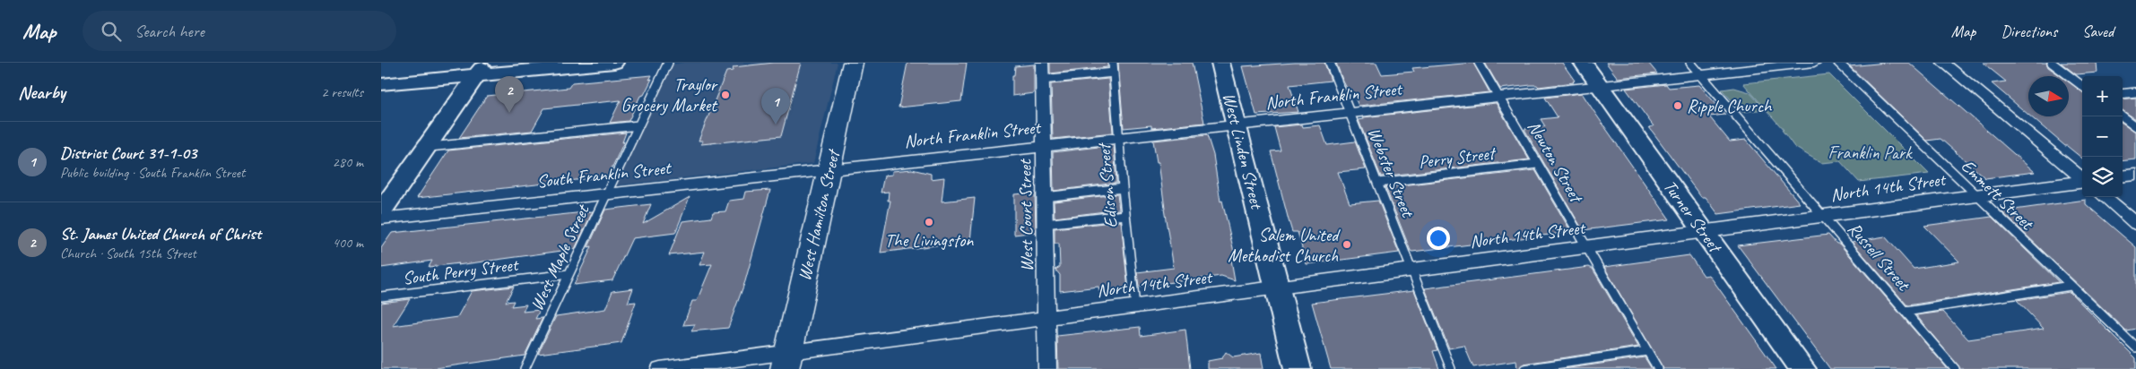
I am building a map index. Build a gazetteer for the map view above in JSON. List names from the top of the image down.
{
  "streets": {
    "main road": ["West Hamilton Street"],
    "street": [
      "North Franklin Street",
      "West Linden Street",
      "South Franklin Street",
      "North 14th Street",
      "West Court Street",
      "Turner Street"
    ],
    "lane": [
      "Perry Street",
      "Newton Street",
      "Webster Street",
      "Edison Street",
      "Emmett Street",
      "Russell Street",
      "West Maple Street",
      "South Perry Street"
    ]
  },
  "crossings": [
    ["North Franklin Street", "West Linden Street"],
    ["North Franklin Street", "Newton Street"],
    ["North Franklin Street", "Webster Street"],
    ["North Franklin Street", "South Franklin Street"],
    ["North Franklin Street", "Edison Street"],
    ["North Franklin Street", "West Hamilton Street"],
    ["North Franklin Street", "West Court Street"],
    ["North Franklin Street", "Turner Street"],
    ["North Franklin Street", "Russell Street"],
    ["West Linden Street", "North 14th Street"],
    ["Perry Street", "Newton Street"],
    ["Perry Street", "Webster Street"],
    ["Newton Street", "North 14th Street"],
    ["Webster Street", "North 14th Street"],
    ["South Franklin Street", "West Hamilton Street"],
    ["South Franklin Street", "West Maple Street"],
    ["Edison Street", "North 14th Street"],
    ["North 14th Street", "Emmett Street"],
    ["North 14th Street", "West Hamilton Street"],
    ["North 14th Street", "West Court Street"],
    ["North 14th Street", "Turner Street"],
    ["North 14th Street", "Russell Street"],
    ["West Maple Street", "South Perry Street"]
  ],
  "parks": ["Franklin Park"],
  "places": [
    "Traylor Grocery Market",
    "Ripple Church",
    "The Livingston",
    "Salem United Methodist Church"
  ],
  "north": "right",
  "page": {
    "header": "Map",
    "search": "Search here",
    "nav": ["Map", "Directions", "Saved"],
    "heading": ["Nearby", "2 results"],
    "map_buttons": ["+", "−"],
    "pins": ["2", "1"],
    "list": [
      {
        "mark": "1",
        "name": "District Court 31-1-03",
        "note": "Public building · South Franklin Street",
        "value": "280 m"
      },
      {
        "mark": "2",
        "name": "St. James United Church of Christ",
        "note": "Church · South 15th Street",
        "value": "400 m"
      }
    ]
  }
}
